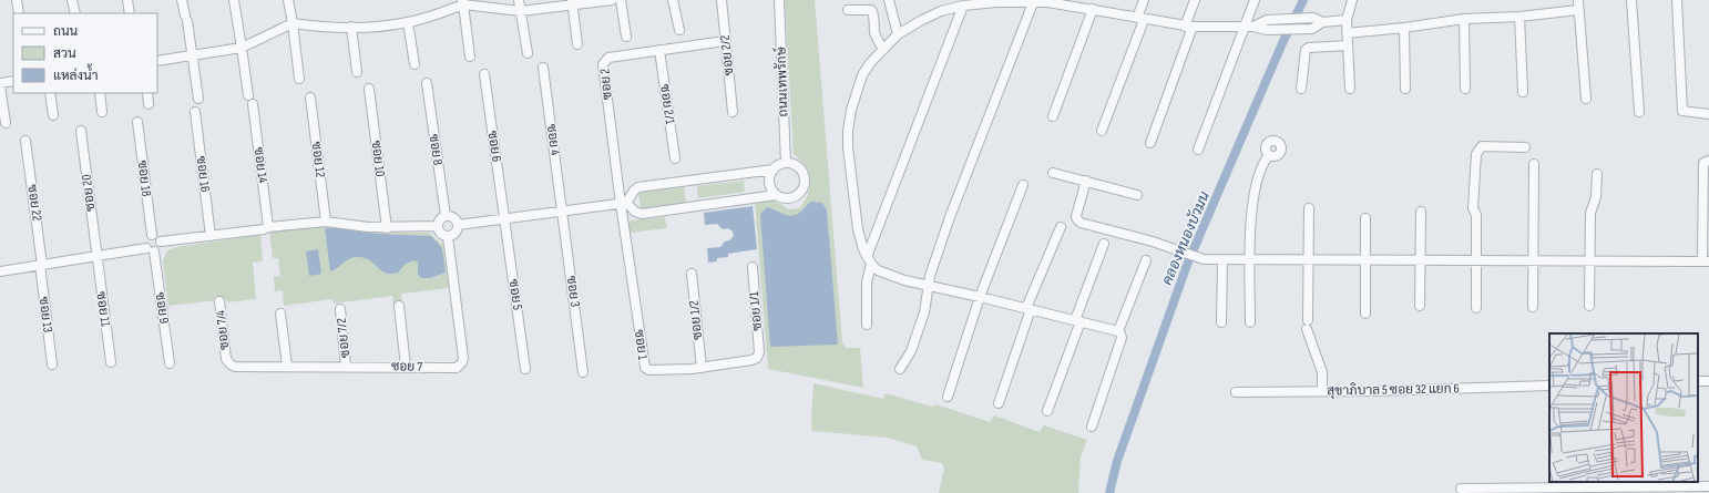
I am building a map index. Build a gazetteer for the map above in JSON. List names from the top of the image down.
{
  "streets": {
    "street": [
      "ซอย 2/2",
      "ถนนเทพรักษ์",
      "ซอย 2",
      "ซอย 2/1",
      "ซอย 4",
      "ซอย 6",
      "ซอย 8",
      "ซอย 10",
      "ซอย 12",
      "ซอย 14",
      "ซอย 16",
      "ซอย 18",
      "ซอย 20",
      "ซอย 22",
      "ซอย 3",
      "ซอย 5",
      "ซอย 9",
      "ซอย 11",
      "ซอย 1/1",
      "ซอย 13",
      "ซอย 1/2",
      "ซอย 7/4",
      "ซอย 7/2",
      "ซอย 1",
      "ซอย 7",
      "สุขาภิบาล 5 ซอย 32 แยก 6"
    ]
  },
  "crossings": [
    ["ซอย 2/2", "ซอย 2"],
    ["ซอย 2", "ซอย 2/1"],
    ["ซอย 2", "ซอย 1"],
    ["ซอย 4", "ซอย 3"],
    ["ซอย 6", "ซอย 5"],
    ["ซอย 8", "ซอย 7"],
    ["ซอย 18", "ซอย 9"],
    ["ซอย 20", "ซอย 11"],
    ["ซอย 22", "ซอย 13"],
    ["ซอย 1/1", "ซอย 1"],
    ["ซอย 1/2", "ซอย 1"],
    ["ซอย 7/4", "ซอย 7"],
    ["ซอย 7/2", "ซอย 7"]
  ],
  "water": ["คลองหนองบัวมน"],
  "legend": ["ถนน", "สวน", "แหล่งน้ำ"]
}
